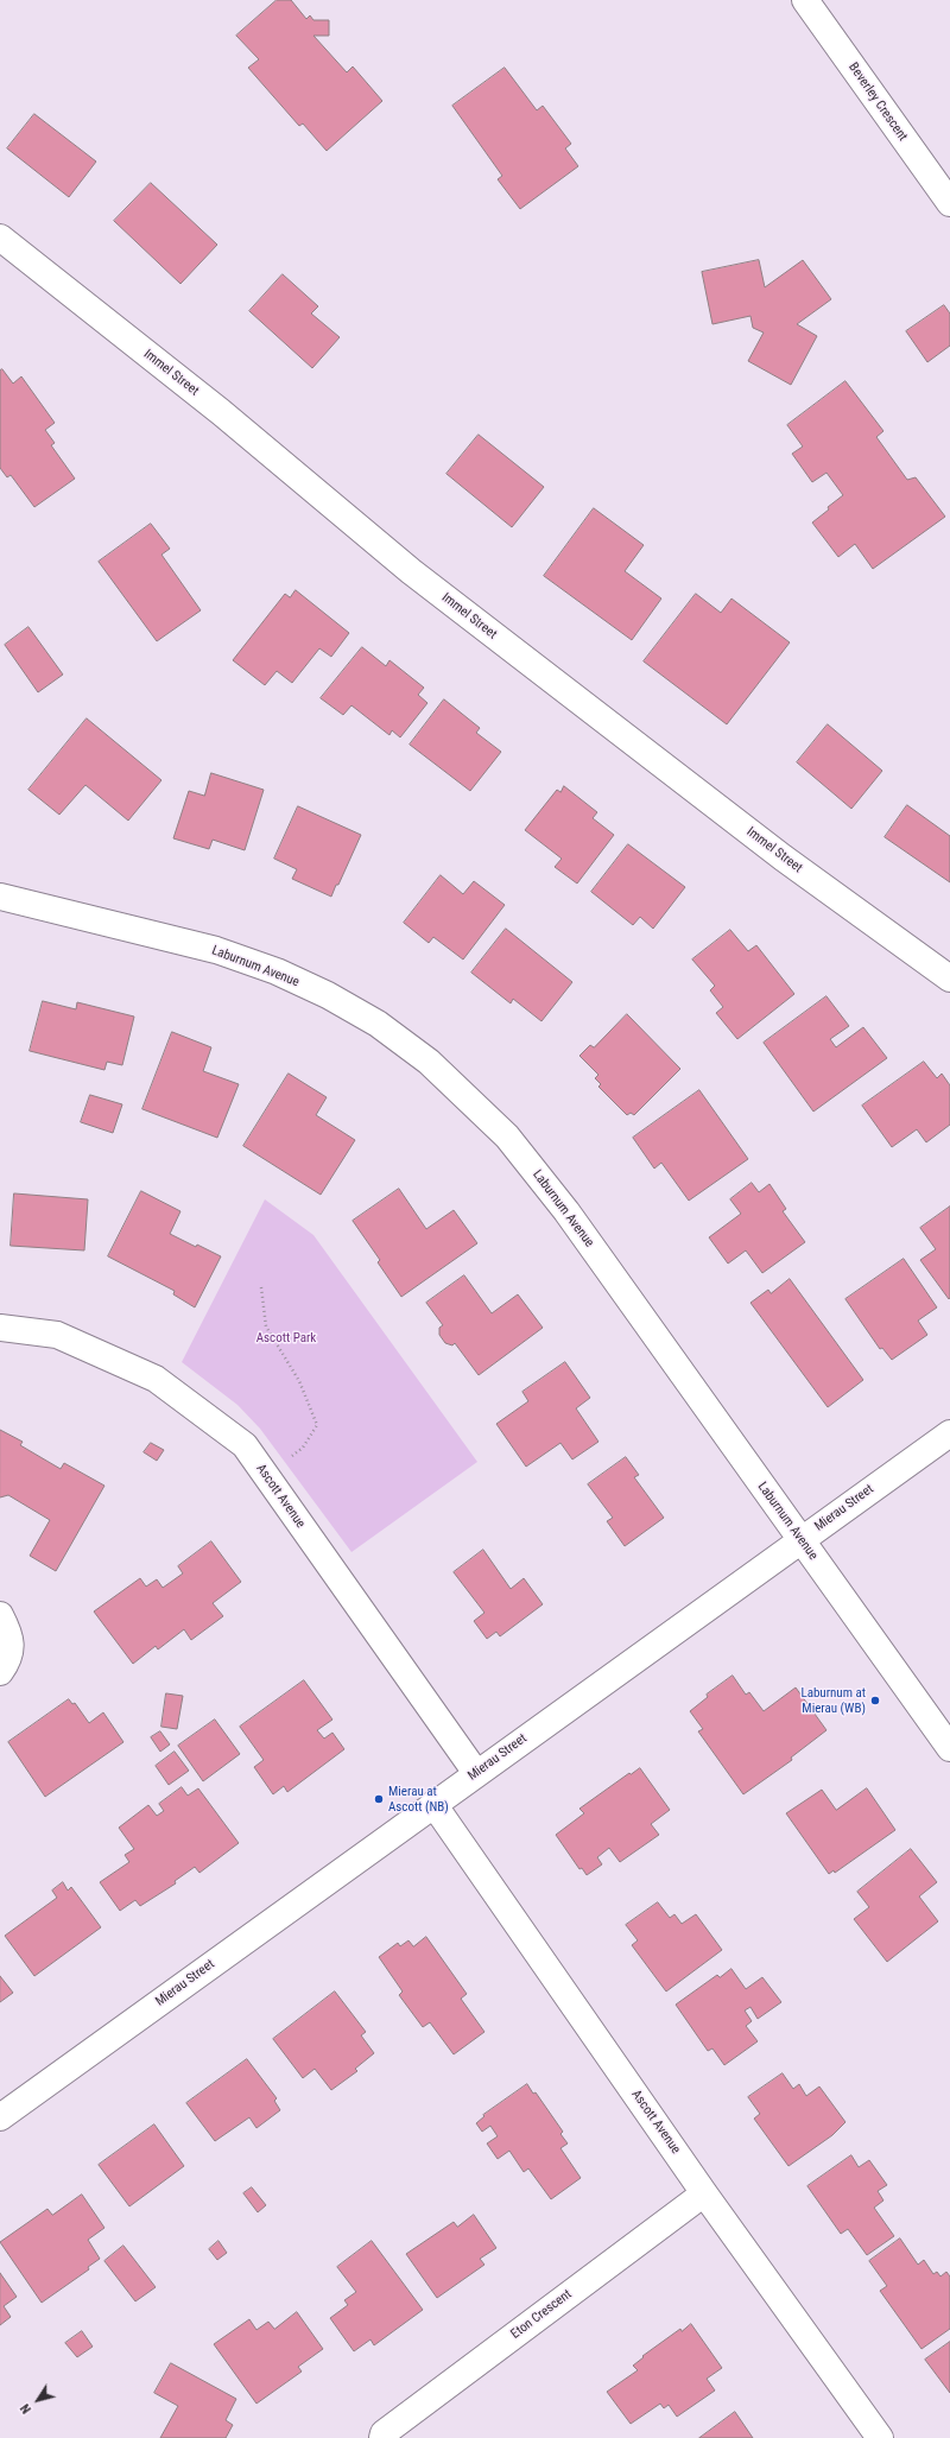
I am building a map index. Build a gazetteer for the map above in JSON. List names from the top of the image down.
{
  "streets": {
    "street": [
      "Beverley Crescent",
      "Immel Street",
      "Laburnum Avenue",
      "Ascott Avenue",
      "Mierau Street",
      "Eton Crescent"
    ]
  },
  "crossings": [
    ["Laburnum Avenue", "Mierau Street"],
    ["Ascott Avenue", "Mierau Street"],
    ["Ascott Avenue", "Eton Crescent"]
  ],
  "parks": ["Ascott Park"],
  "places": ["Laburnum at Mierau (WB)", "Mierau at Ascott (NB)"],
  "north": "bottom left"
}
